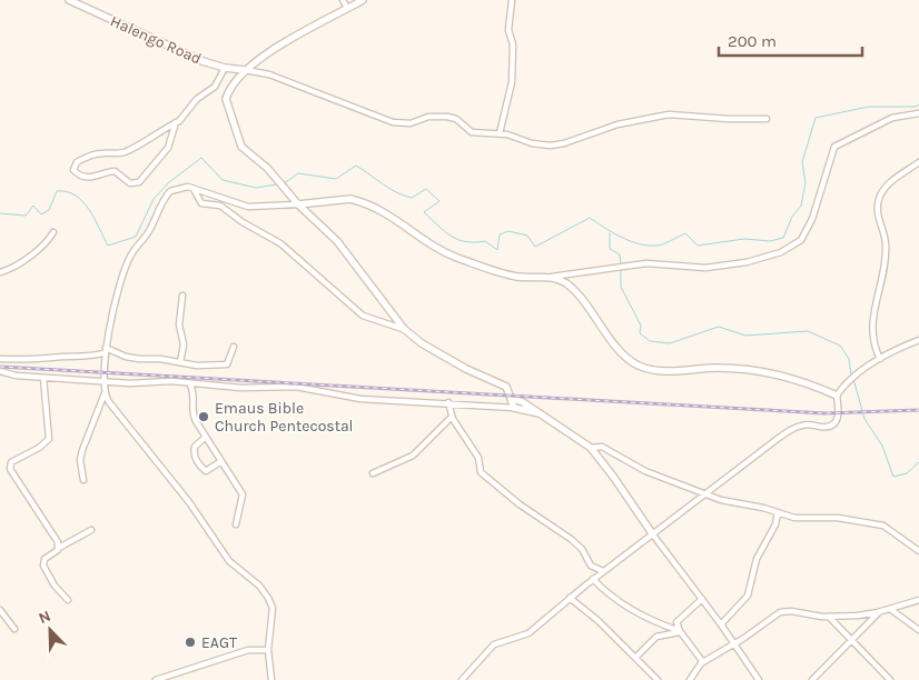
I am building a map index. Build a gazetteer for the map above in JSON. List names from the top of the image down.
{
  "streets": {
    "street": ["Halengo Road"]
  },
  "places": ["Emaus Bible Church Pentecostal", "EAGT"],
  "scale_bar": "200 m",
  "north": "top left"
}
